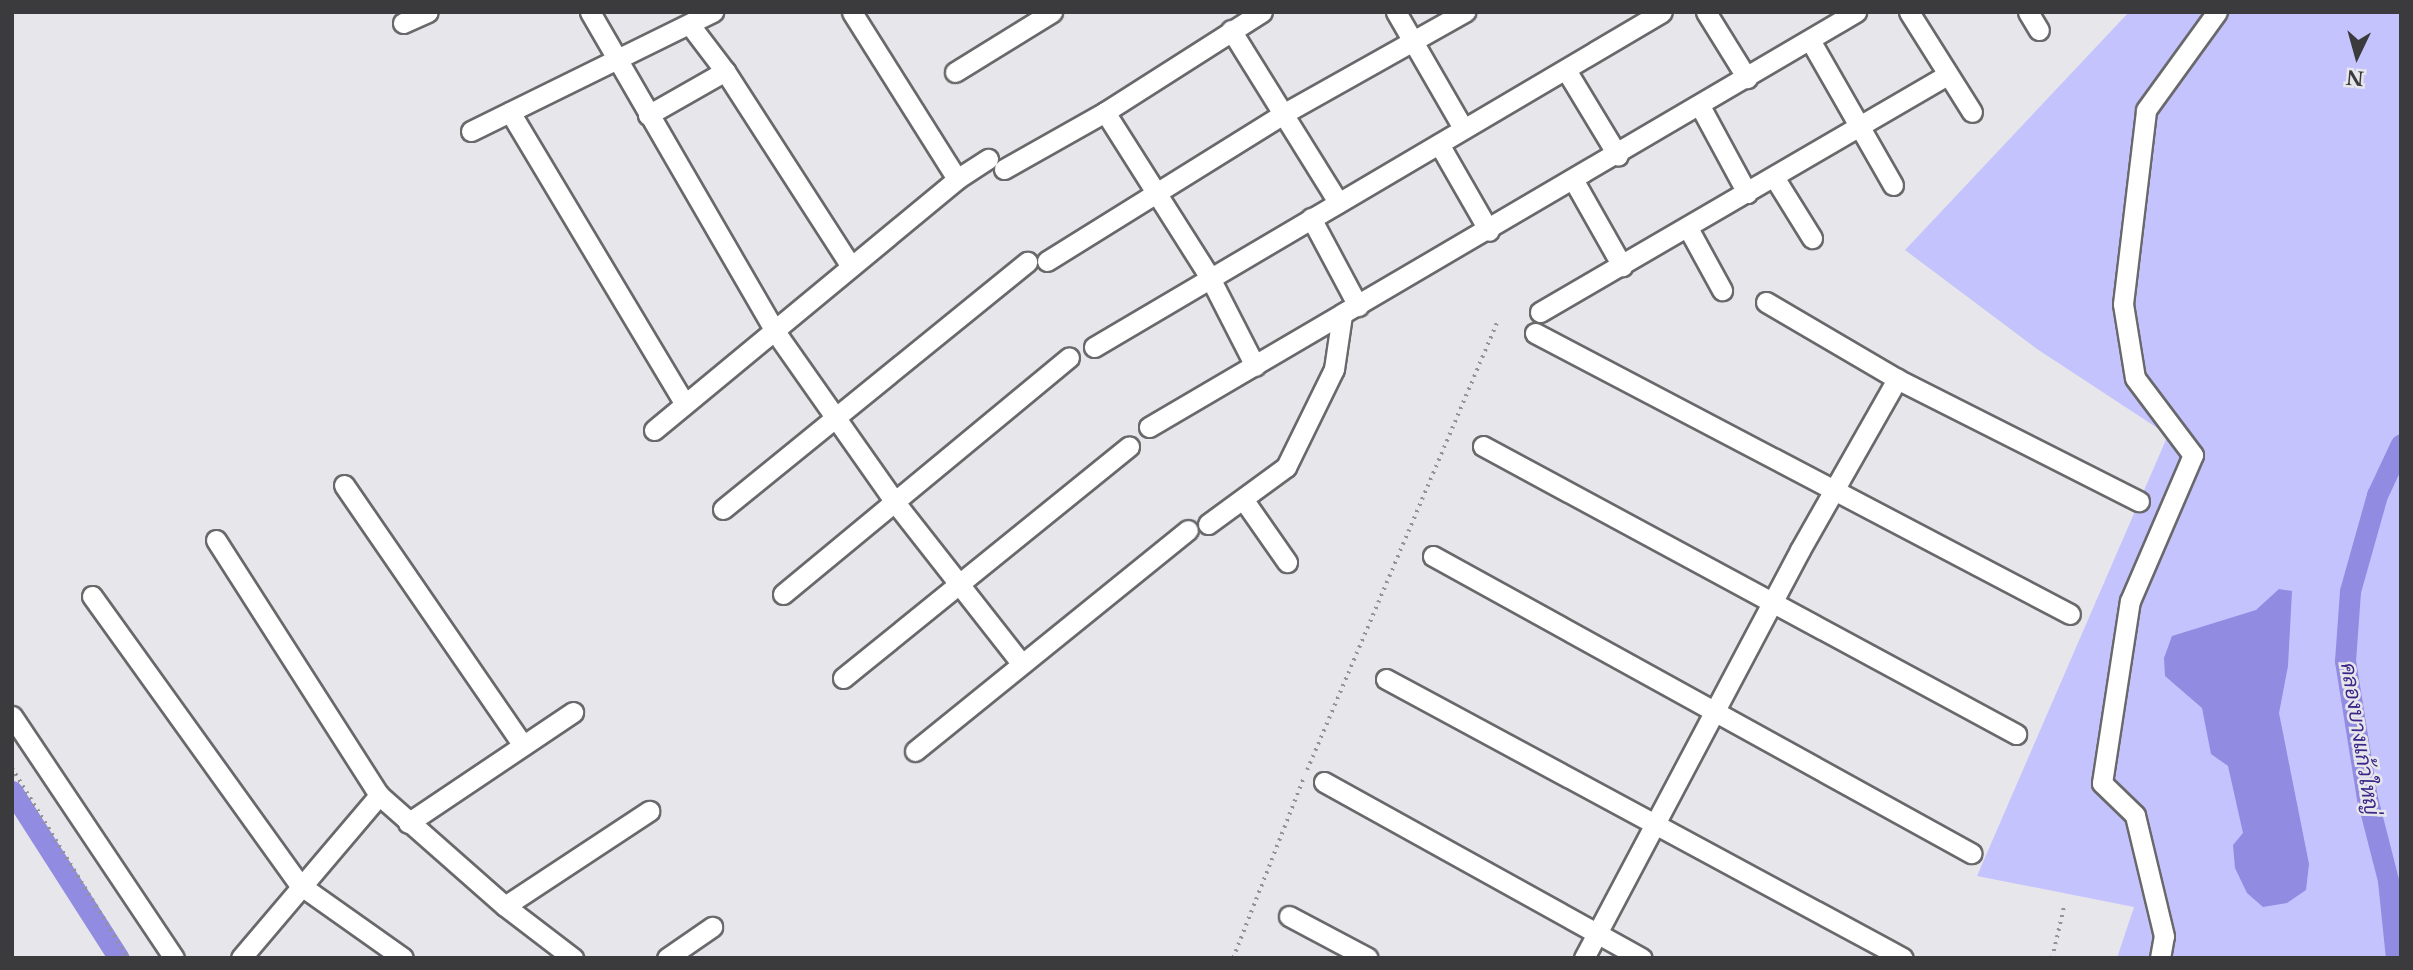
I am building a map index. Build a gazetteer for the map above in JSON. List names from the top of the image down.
{
  "water": ["คลองบางแก้วใหญ่"],
  "north": "bottom"
}
